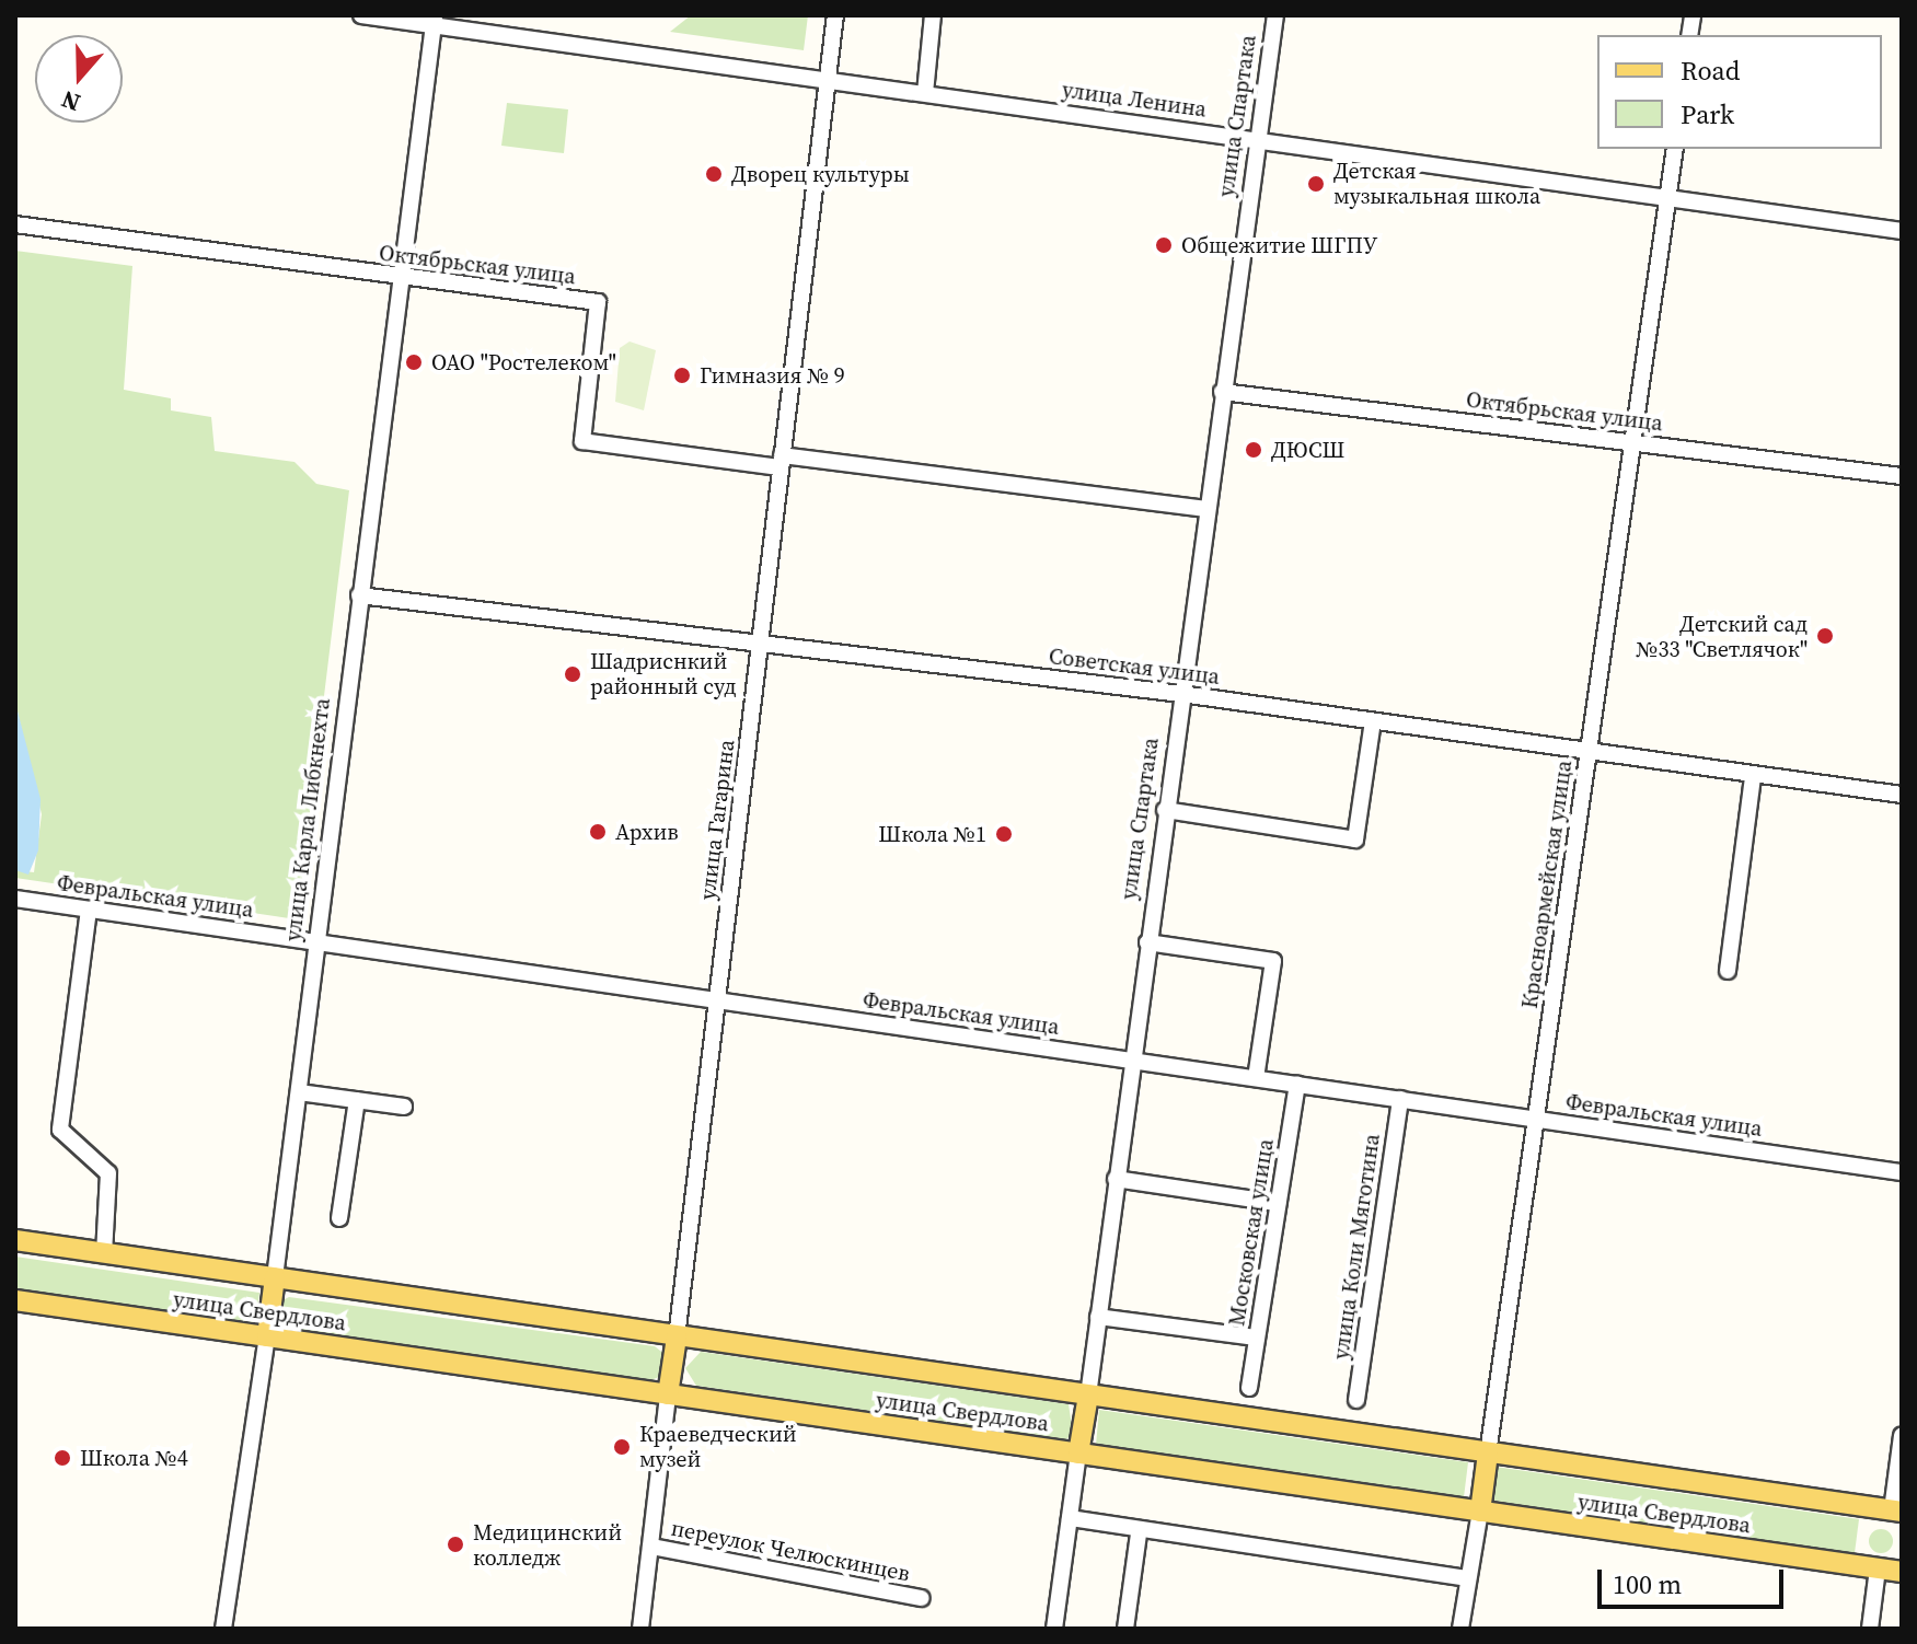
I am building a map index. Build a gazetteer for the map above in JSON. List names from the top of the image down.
{
  "streets": {
    "main road": [
      "улица Спартака",
      "улица Карла Либкнехта",
      "улица Гагарина",
      "Красноармейская улица",
      "улица Свердлова"
    ],
    "street": [
      "улица Ленина",
      "Октябрьская улица",
      "Советская улица",
      "Февральская улица",
      "Московская улица",
      "улица Коли Мяготина",
      "переулок Челюскинцев"
    ]
  },
  "crossings": [
    ["улица Ленина", "улица Спартака"],
    ["улица Ленина", "улица Карла Либкнехта"],
    ["улица Ленина", "улица Гагарина"],
    ["улица Ленина", "Красноармейская улица"],
    ["улица Спартака", "Октябрьская улица"],
    ["улица Спартака", "Советская улица"],
    ["улица Спартака", "Февральская улица"],
    ["улица Спартака", "улица Свердлова"],
    ["Октябрьская улица", "улица Карла Либкнехта"],
    ["Октябрьская улица", "улица Гагарина"],
    ["Октябрьская улица", "Красноармейская улица"],
    ["Советская улица", "улица Карла Либкнехта"],
    ["Советская улица", "улица Гагарина"],
    ["Советская улица", "Красноармейская улица"],
    ["улица Карла Либкнехта", "Февральская улица"],
    ["улица Карла Либкнехта", "улица Свердлова"],
    ["улица Гагарина", "Февральская улица"],
    ["улица Гагарина", "улица Свердлова"],
    ["улица Гагарина", "переулок Челюскинцев"],
    ["Красноармейская улица", "Февральская улица"],
    ["Красноармейская улица", "улица Свердлова"],
    ["Февральская улица", "Московская улица"],
    ["Февральская улица", "улица Коли Мяготина"]
  ],
  "places": [
    "Дворец культуры",
    "Детская музыкальная школа",
    "Общежитие ШГПУ",
    "ОАО \"Ростелеком\"",
    "Гимназия № 9",
    "ДЮСШ",
    "Детский сад №33 \"Светлячок\"",
    "Шадриснкий районный суд",
    "Архив",
    "Школа №1",
    "Краеведческий музей",
    "Школа №4",
    "Медицинский колледж"
  ],
  "legend": ["Road", "Park"],
  "scale_bar": "100 m",
  "north": "bottom"
}
